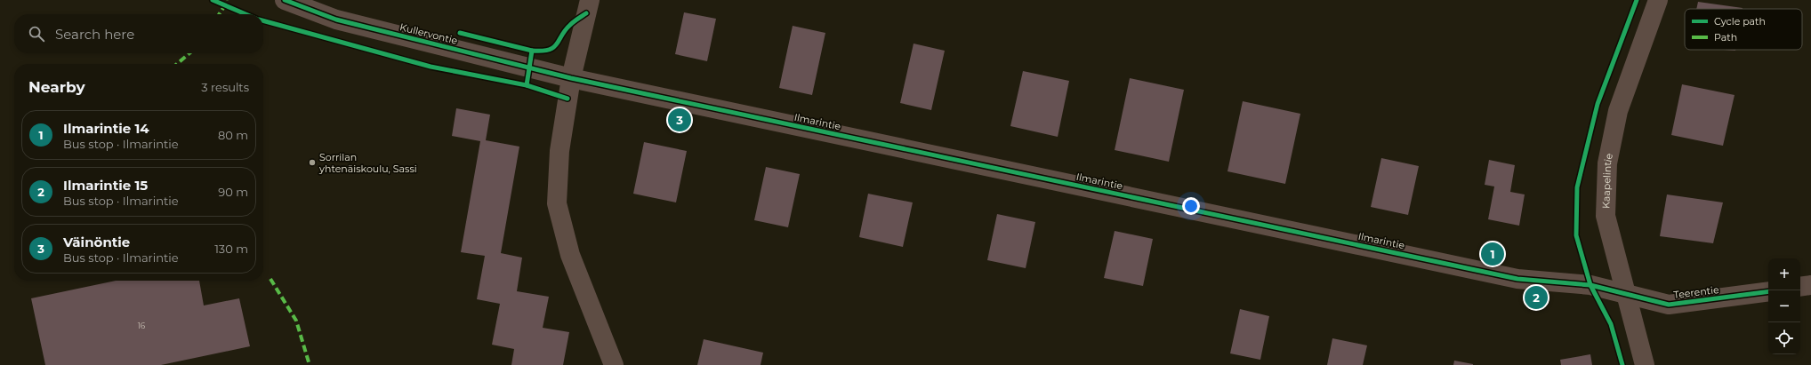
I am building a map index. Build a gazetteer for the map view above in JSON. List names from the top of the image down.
{
  "streets": {
    "street": [
      "Kullervontie",
      "Ilmarintie",
      "Kaapelintie",
      "Teerentie"
    ]
  },
  "crossings": [
    ["Kullervontie", "Ilmarintie"],
    ["Ilmarintie", "Kaapelintie"],
    ["Ilmarintie", "Teerentie"],
    ["Kaapelintie", "Teerentie"]
  ],
  "places": ["Sorrilan yhtenäiskoulu, Sassi"],
  "house_numbers": ["16"],
  "legend": ["Cycle path", "Path"],
  "page": {
    "search": "Search here",
    "heading": ["Nearby", "3 results"],
    "pins": ["3", "1", "2"],
    "list": [
      {
        "mark": "1",
        "name": "Ilmarintie 14",
        "note": "Bus stop · Ilmarintie",
        "value": "80 m"
      },
      {
        "mark": "2",
        "name": "Ilmarintie 15",
        "note": "Bus stop · Ilmarintie",
        "value": "90 m"
      },
      {
        "mark": "3",
        "name": "Väinöntie",
        "note": "Bus stop · Ilmarintie",
        "value": "130 m"
      }
    ],
    "map_buttons": ["+", "−"]
  }
}
